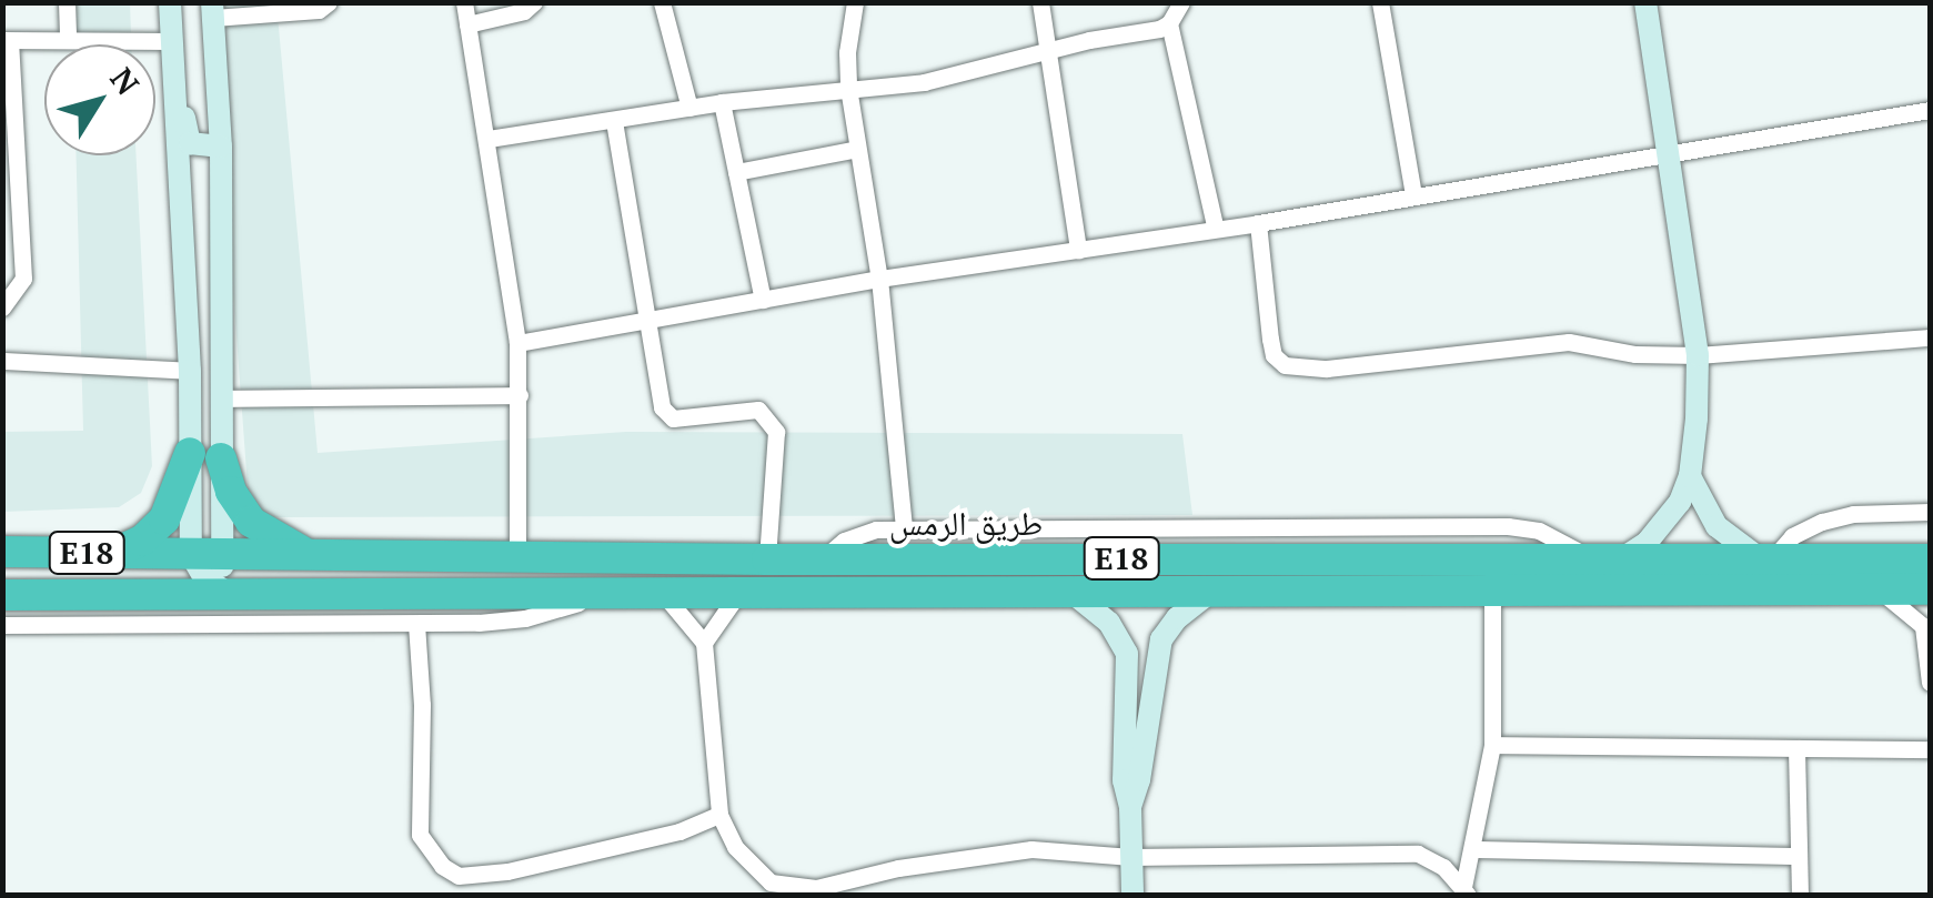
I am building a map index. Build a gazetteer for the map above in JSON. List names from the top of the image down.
{
  "streets": {
    "highway": ["طريق الرمس", "E18"]
  },
  "north": "top right"
}
